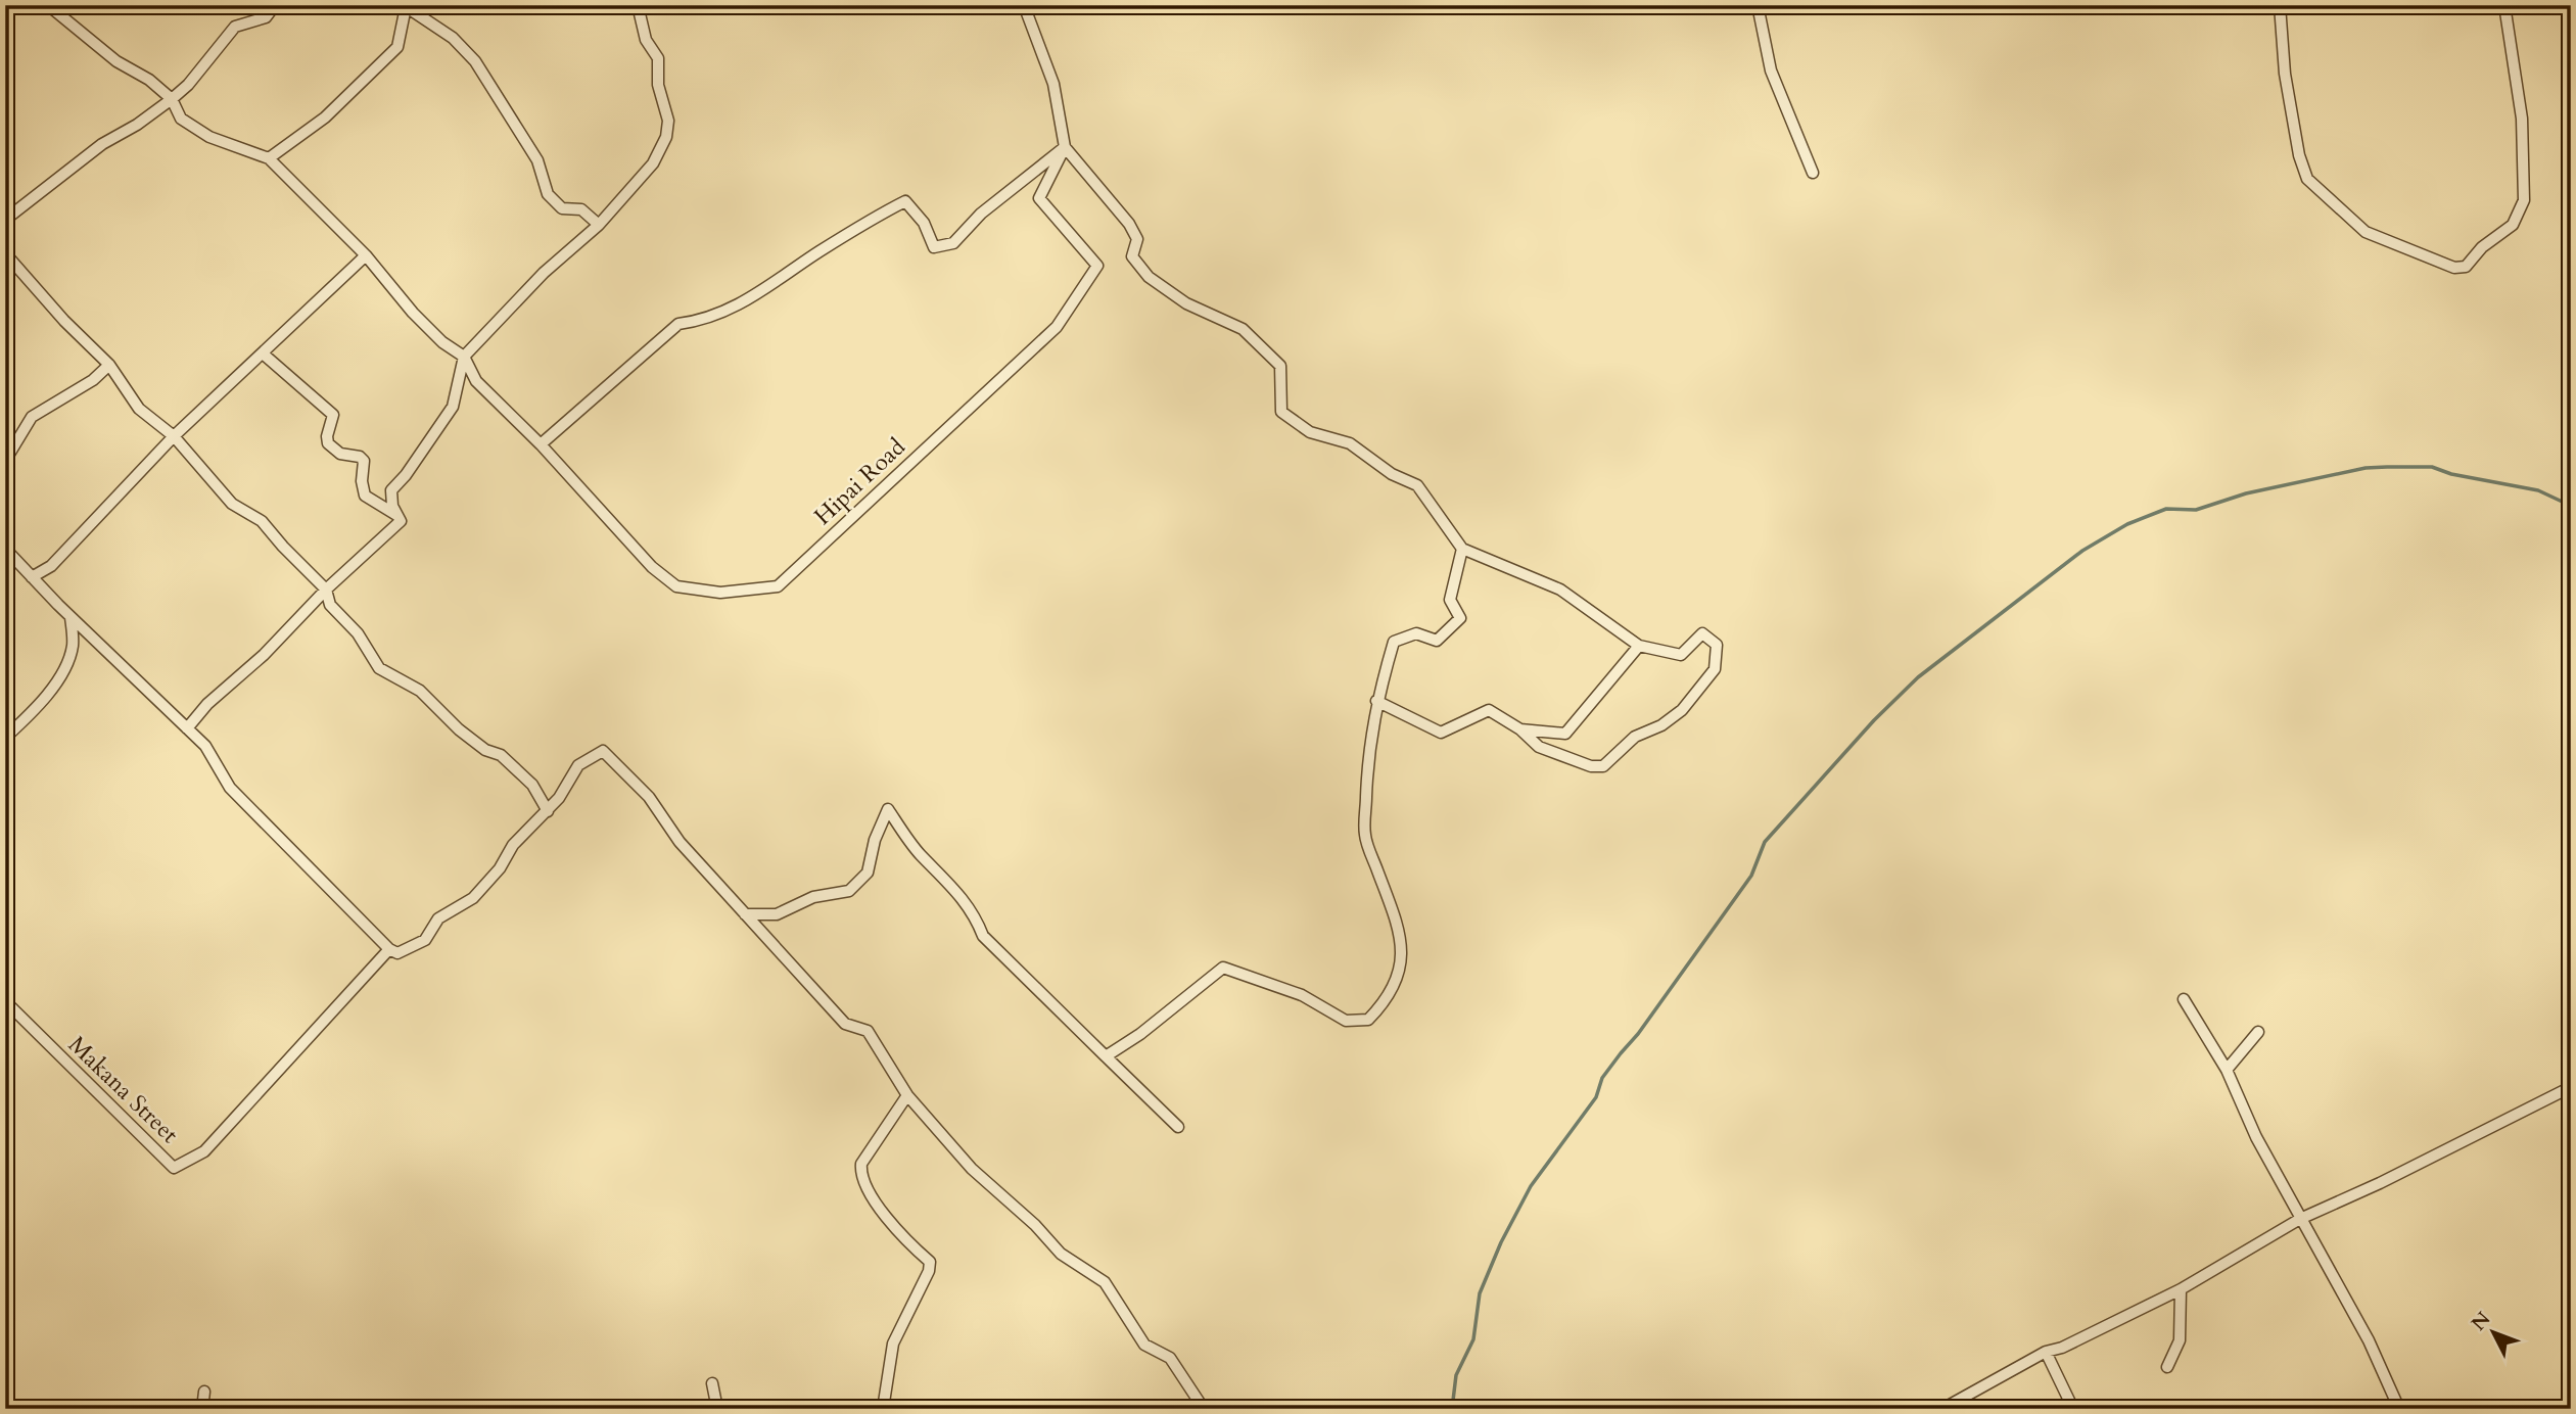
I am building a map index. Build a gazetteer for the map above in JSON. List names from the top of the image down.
{
  "streets": {
    "street": ["Hipai Road", "Makana Street"]
  },
  "north": "top left"
}
